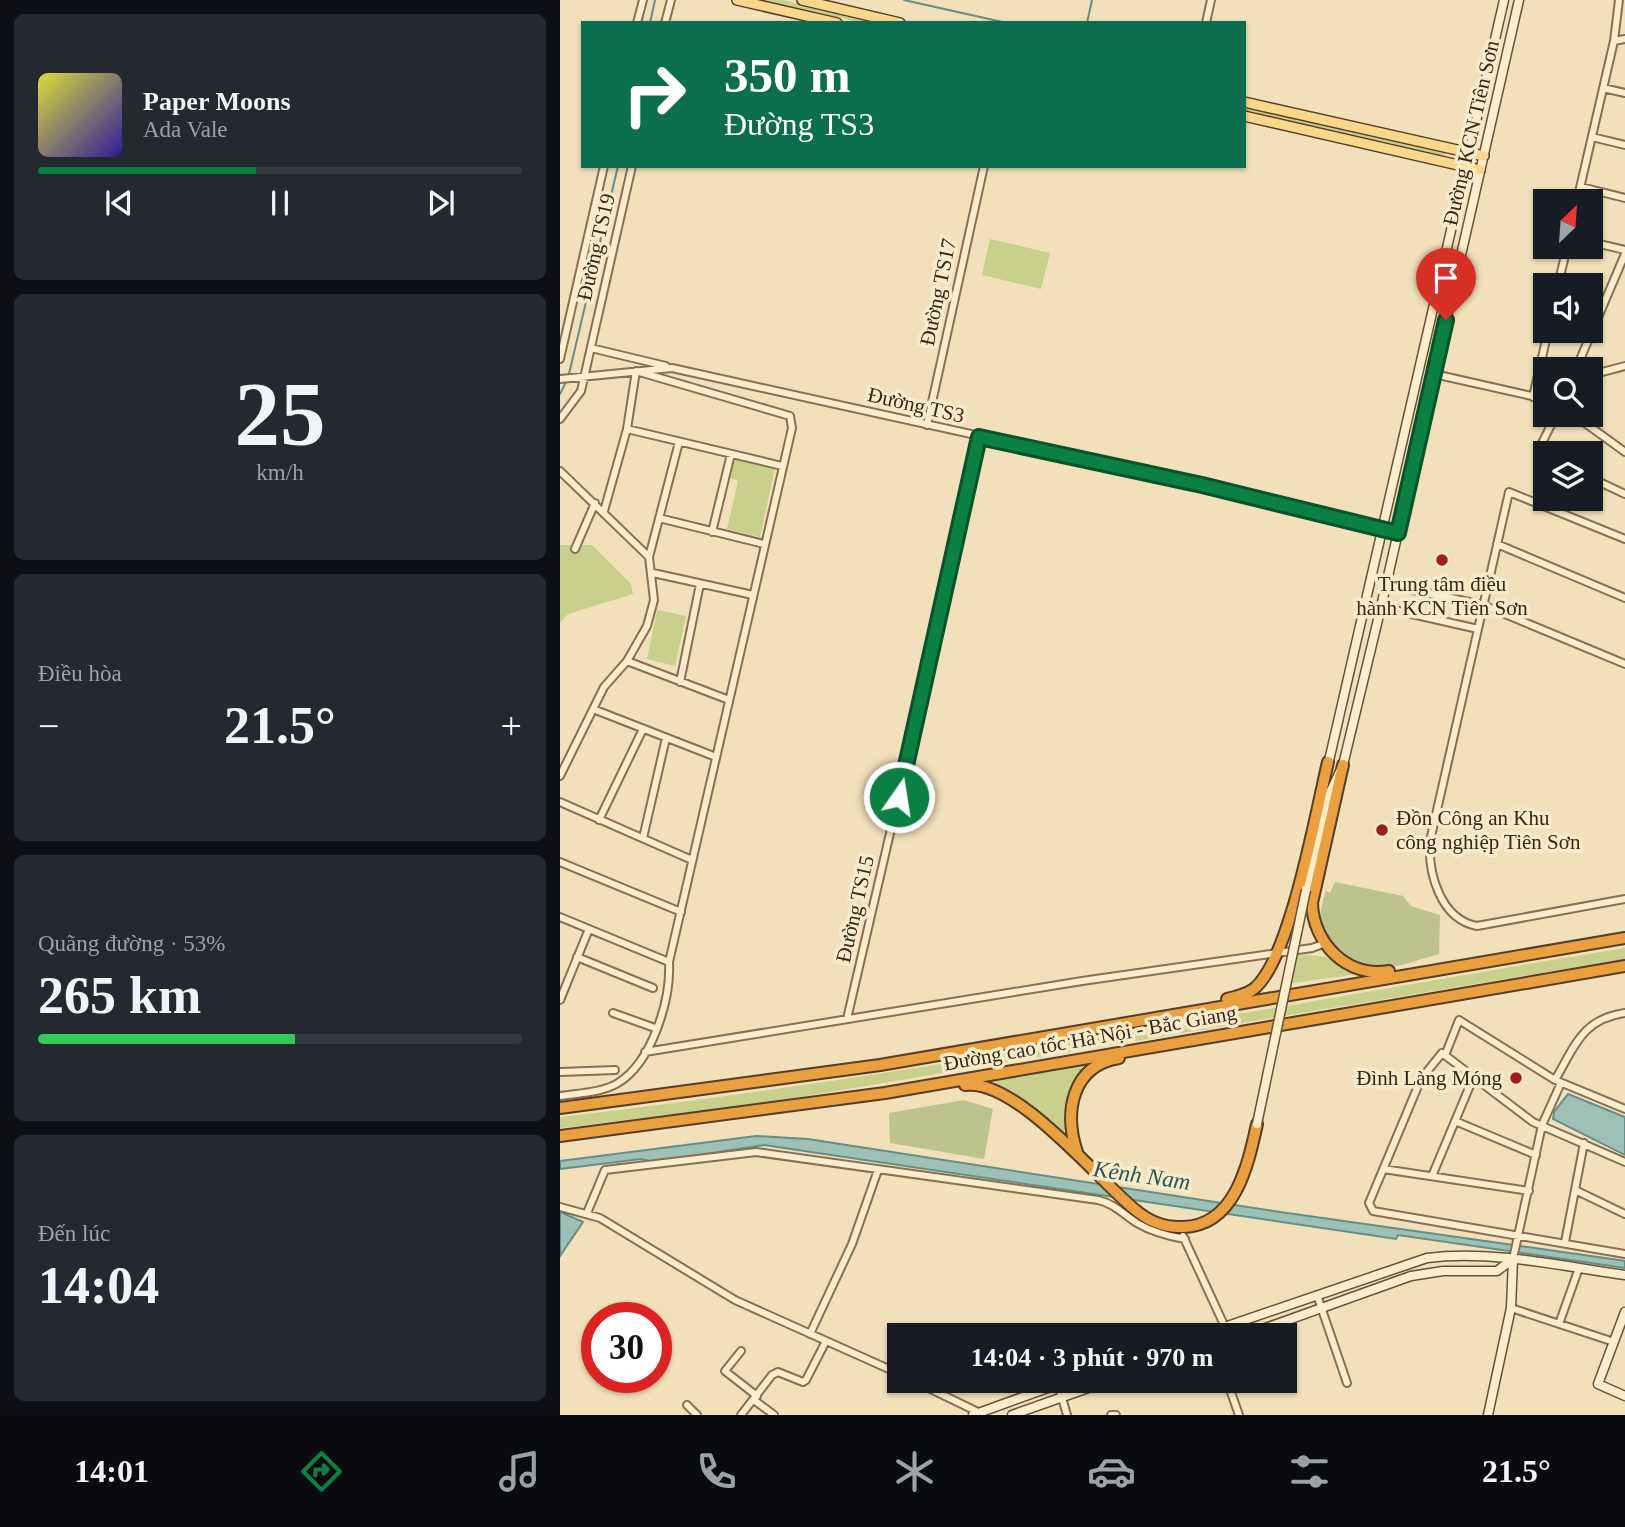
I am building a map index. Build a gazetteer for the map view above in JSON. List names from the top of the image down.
{
  "streets": {
    "highway": ["Đường cao tốc Hà Nội - Bắc Giang"],
    "main road": ["Đường KCN Tiên Sơn"],
    "street": [
      "Đường TS19",
      "Đường TS17",
      "Đường TS3",
      "Đường TS15"
    ]
  },
  "crossings": [
    ["Đường KCN Tiên Sơn", "Đường TS3"],
    ["Đường TS19", "Đường TS3"],
    ["Đường TS17", "Đường TS3"],
    ["Đường TS3", "Đường TS15"]
  ],
  "water": ["Kênh Nam"],
  "places": ["Trung tâm điều hành KCN Tiên Sơn", "Đồn Công an Khu công nghiệp Tiên Sơn", "Đình Làng Móng"],
  "north": "top right",
  "page": {
    "turn": ["350 m", "Đường TS3"],
    "song": ["Paper Moons", "Ada Vale"],
    "tile": [
      ["25", "km/h"],
      "Điều hòa",
      ["Quãng đường · 53%", "265 km"],
      ["Đến lúc", "14:04"]
    ],
    "heat": ["−", "21.5°", "+"],
    "limit": "30",
    "trip": "14:04 · 3 phút · 970 m",
    "tabs": ["14:01", "21.5°"]
  }
}
